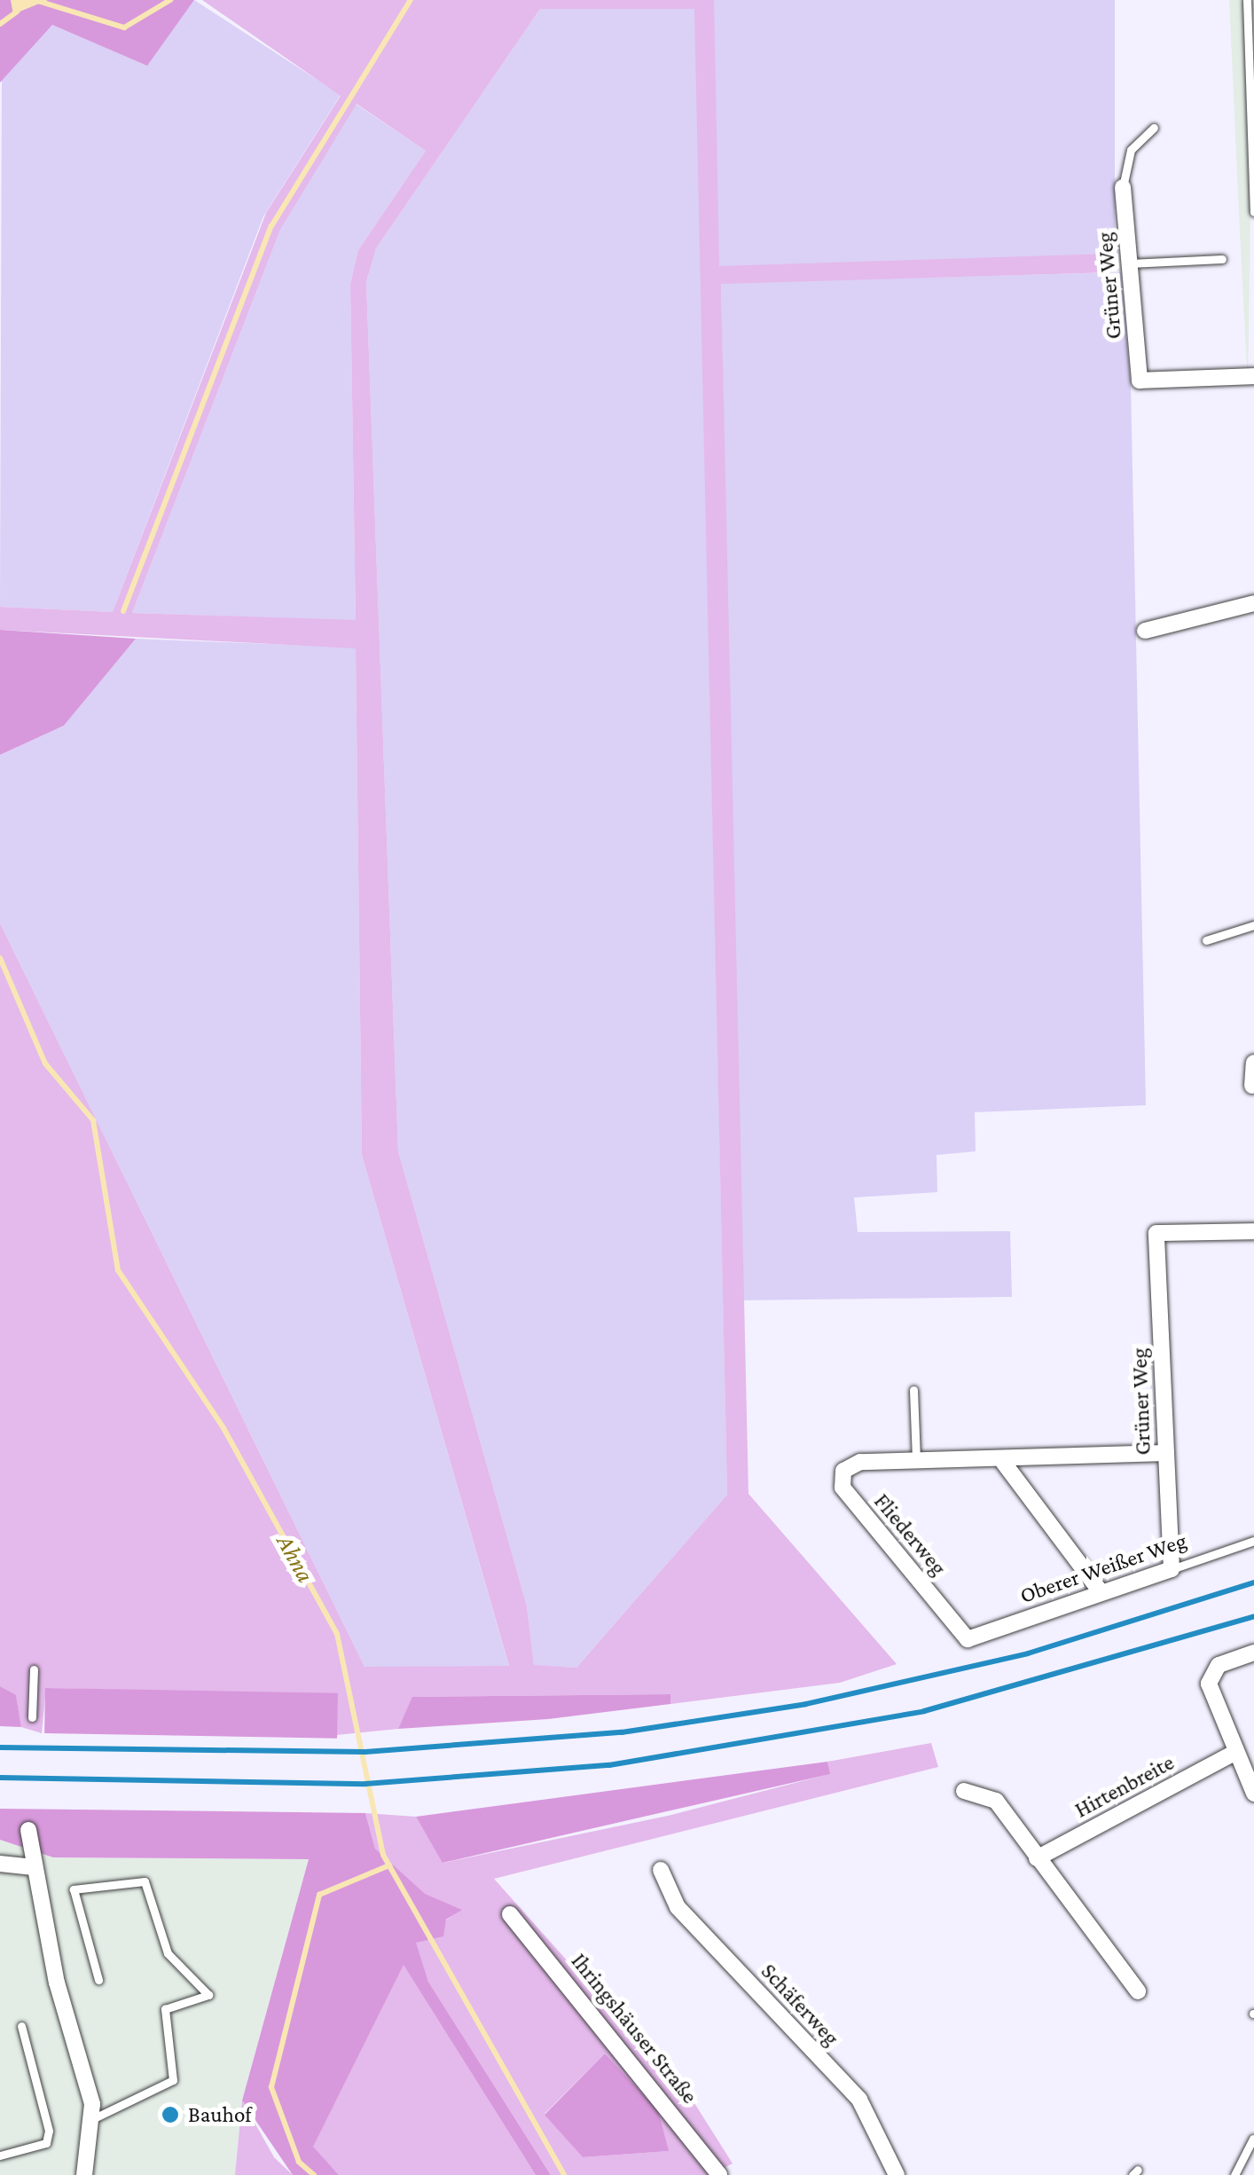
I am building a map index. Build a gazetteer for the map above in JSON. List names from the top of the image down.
{
  "streets": {
    "street": [
      "Grüner Weg",
      "Fliederweg",
      "Oberer Weißer Weg",
      "Hirtenbreite",
      "Schäferweg",
      "Ihringshäuser Straße"
    ]
  },
  "crossings": [
    ["Grüner Weg", "Fliederweg"],
    ["Grüner Weg", "Oberer Weißer Weg"],
    ["Fliederweg", "Oberer Weißer Weg"]
  ],
  "water": ["Ahna"],
  "places": ["Bauhof"]
}
